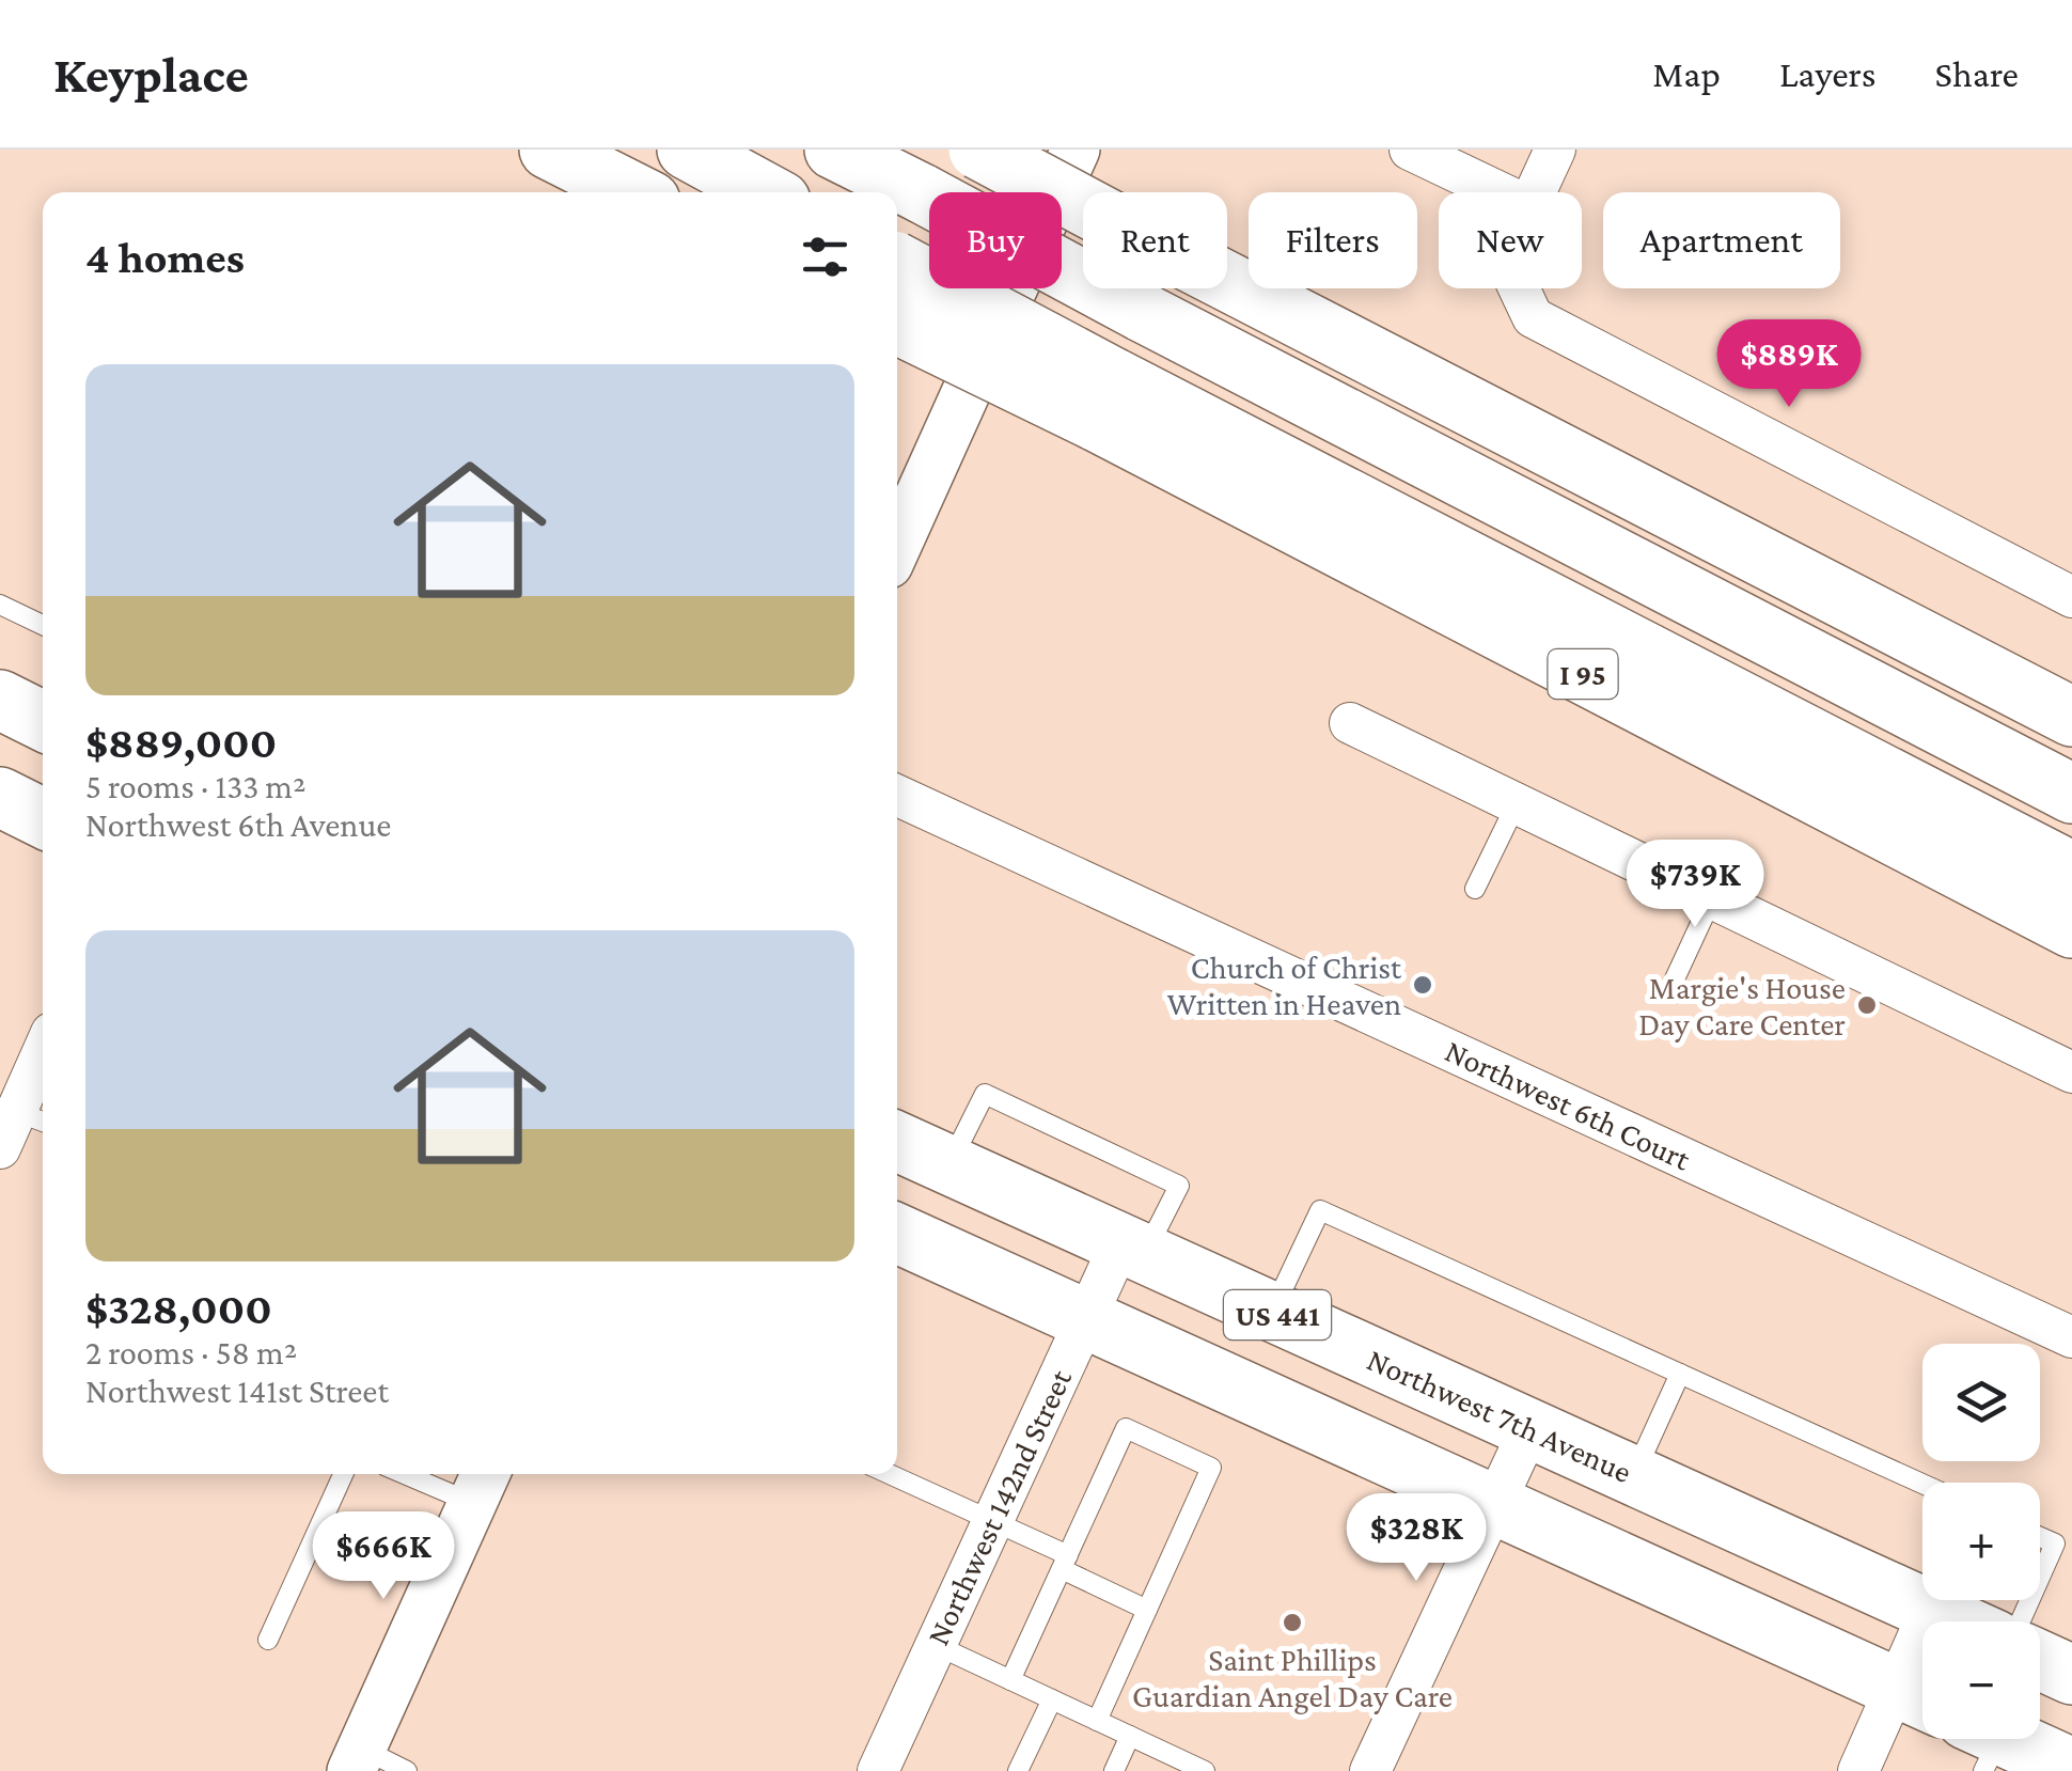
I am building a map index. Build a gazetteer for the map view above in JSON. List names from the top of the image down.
{
  "streets": {
    "main road": ["I 95", "US 441", "Northwest 7th Avenue"],
    "street": ["Northwest 6th Court", "Northwest 142nd Street"]
  },
  "crossings": [
    ["US 441", "Northwest 142nd Street"],
    ["Northwest 7th Avenue", "Northwest 142nd Street"]
  ],
  "places": ["Church of Christ Written in Heaven", "Margie's House Day Care Center", "Saint Phillips Guardian Angel Day Care"],
  "page": {
    "header": "Keyplace",
    "nav": ["Map", "Layers", "Share"],
    "chip": [
      "Buy",
      "Rent",
      "Filters",
      "New",
      "Apartment"
    ],
    "heading": "4 homes",
    "price": [
      "$889K",
      "$739K",
      "$328K",
      "$666K"
    ],
    "list": [
      {
        "name": "$889,000",
        "note": "5 rooms · 133 m² · Northwest 6th Avenue"
      },
      {
        "name": "$328,000",
        "note": "2 rooms · 58 m² · Northwest 141st Street"
      }
    ],
    "map_buttons": ["+", "−"]
  }
}
